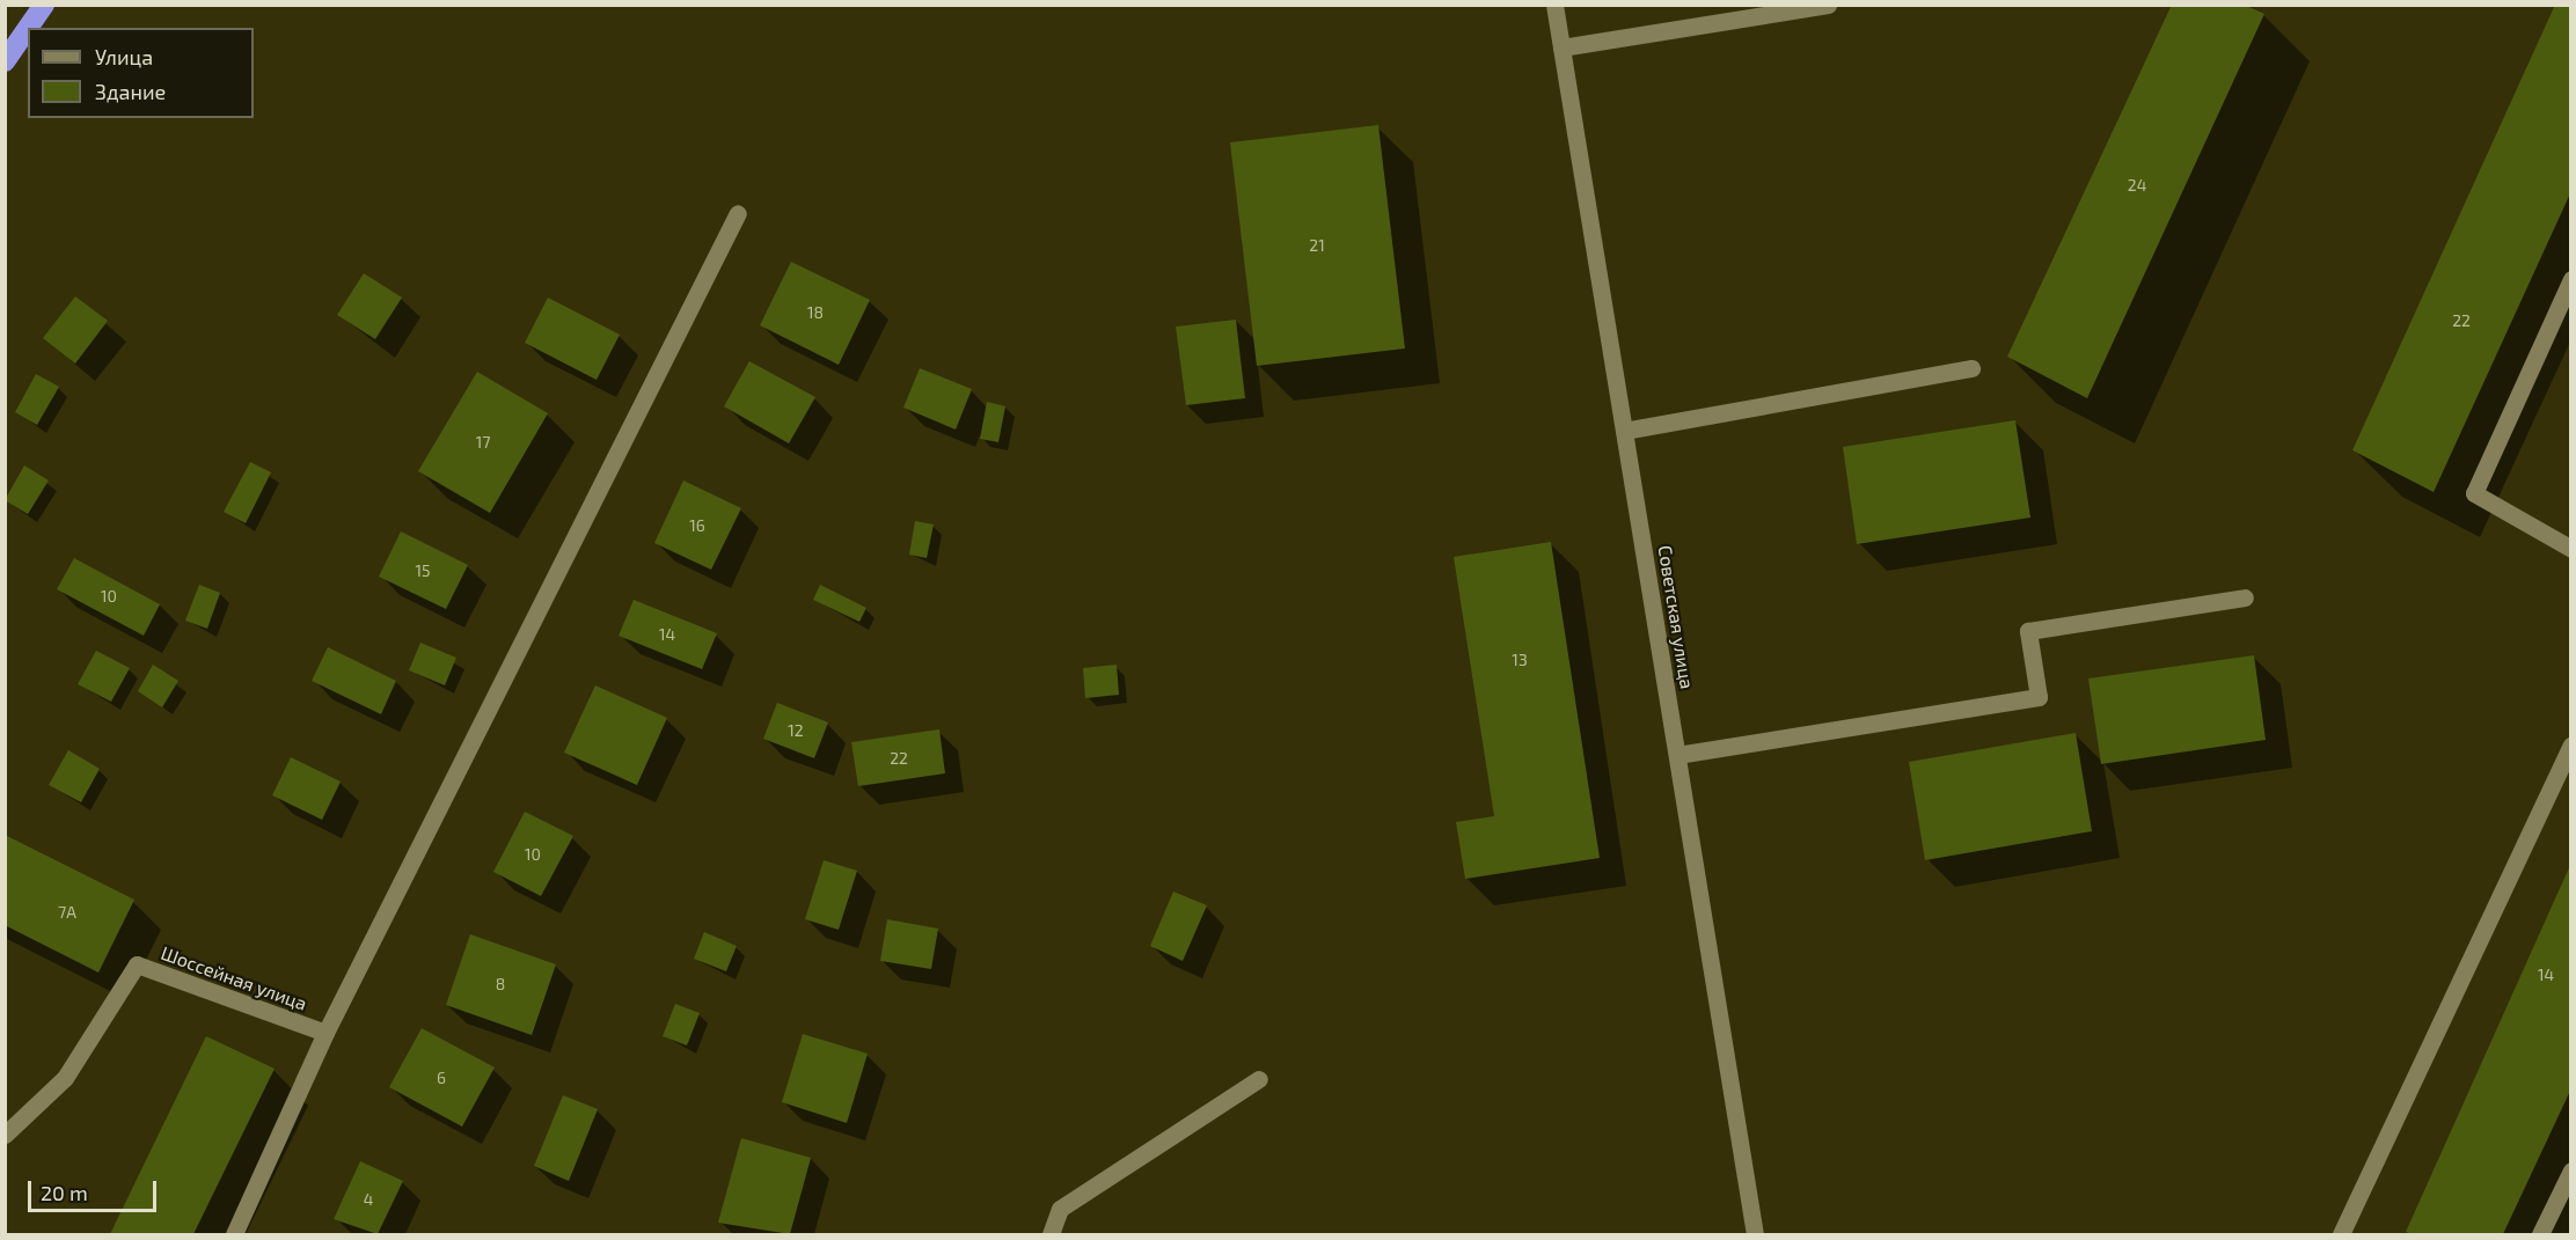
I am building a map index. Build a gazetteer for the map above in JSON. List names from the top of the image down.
{
  "streets": {
    "street": ["Советская улица", "Шоссейная улица"]
  },
  "house_numbers": [
    "24",
    "21",
    "18",
    "22",
    "17",
    "16",
    "15",
    "10",
    "14",
    "13",
    "12",
    "22",
    "10",
    "7А",
    "14",
    "8",
    "6",
    "4"
  ],
  "legend": ["Улица", "Здание"],
  "scale_bar": "20 m"
}
